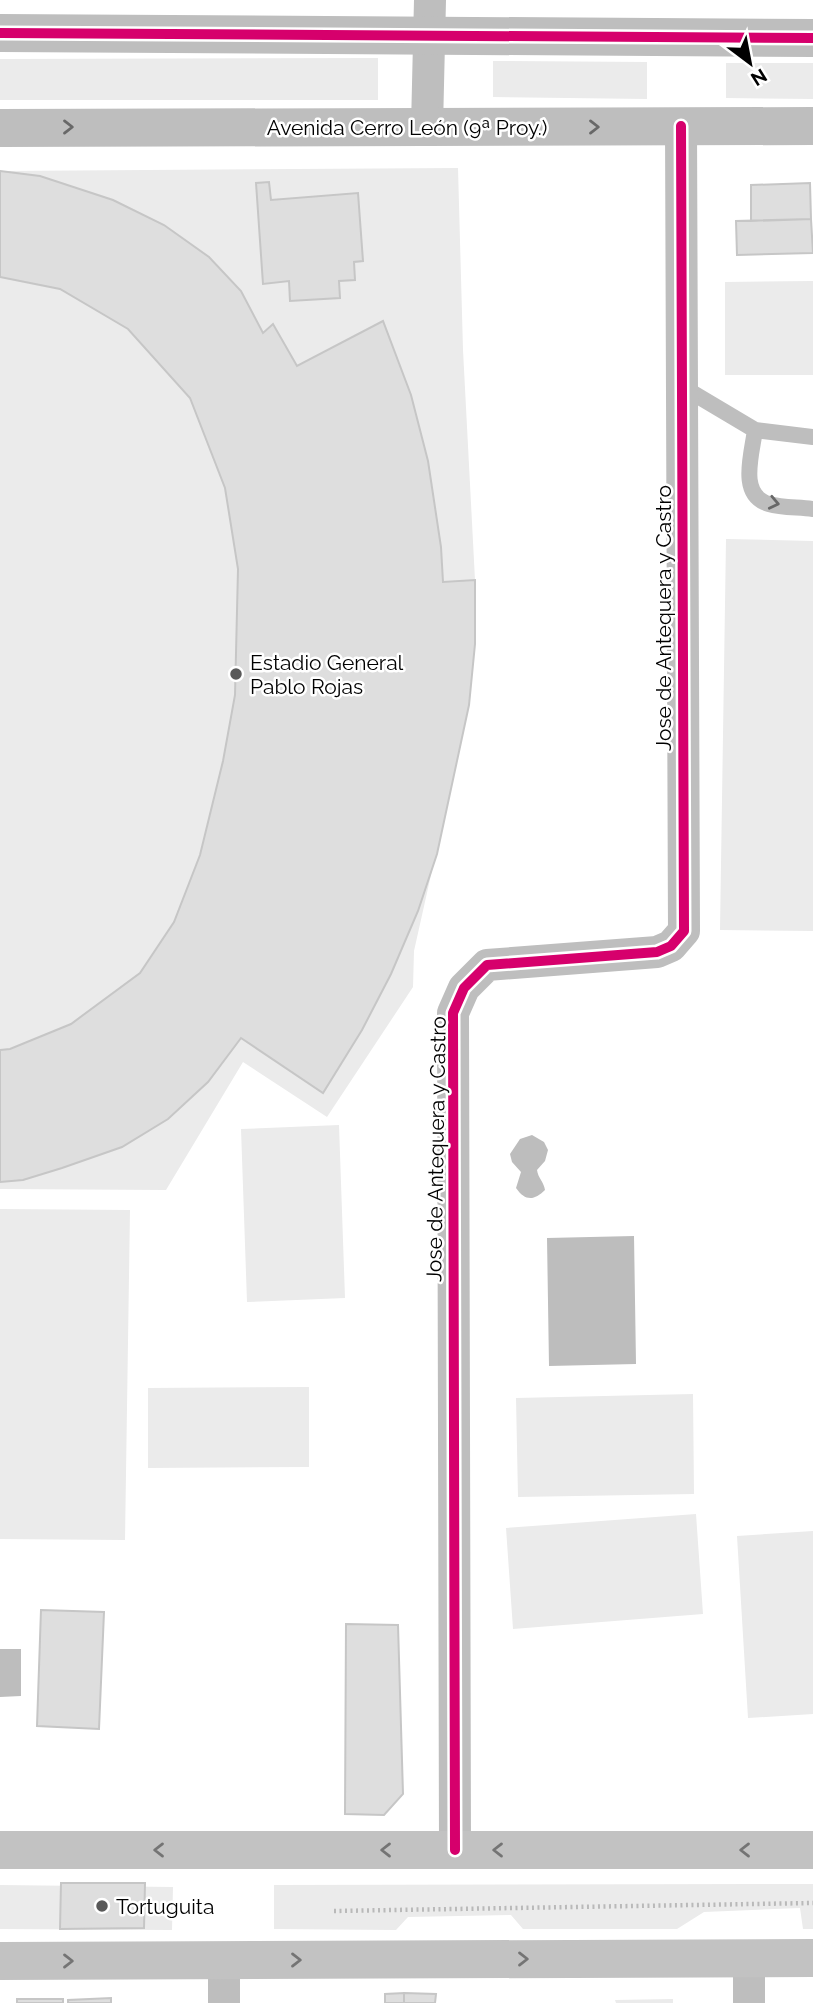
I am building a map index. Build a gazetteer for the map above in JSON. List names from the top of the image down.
{
  "streets": {
    "street": ["Avenida Cerro León (9ª Proy.)", "Jose de Antequera y Castro"]
  },
  "crossings": [
    ["Avenida Cerro León (9ª Proy.)", "Jose de Antequera y Castro"]
  ],
  "places": ["Estadio General Pablo Rojas", "Tortuguita"],
  "north": "bottom right"
}
